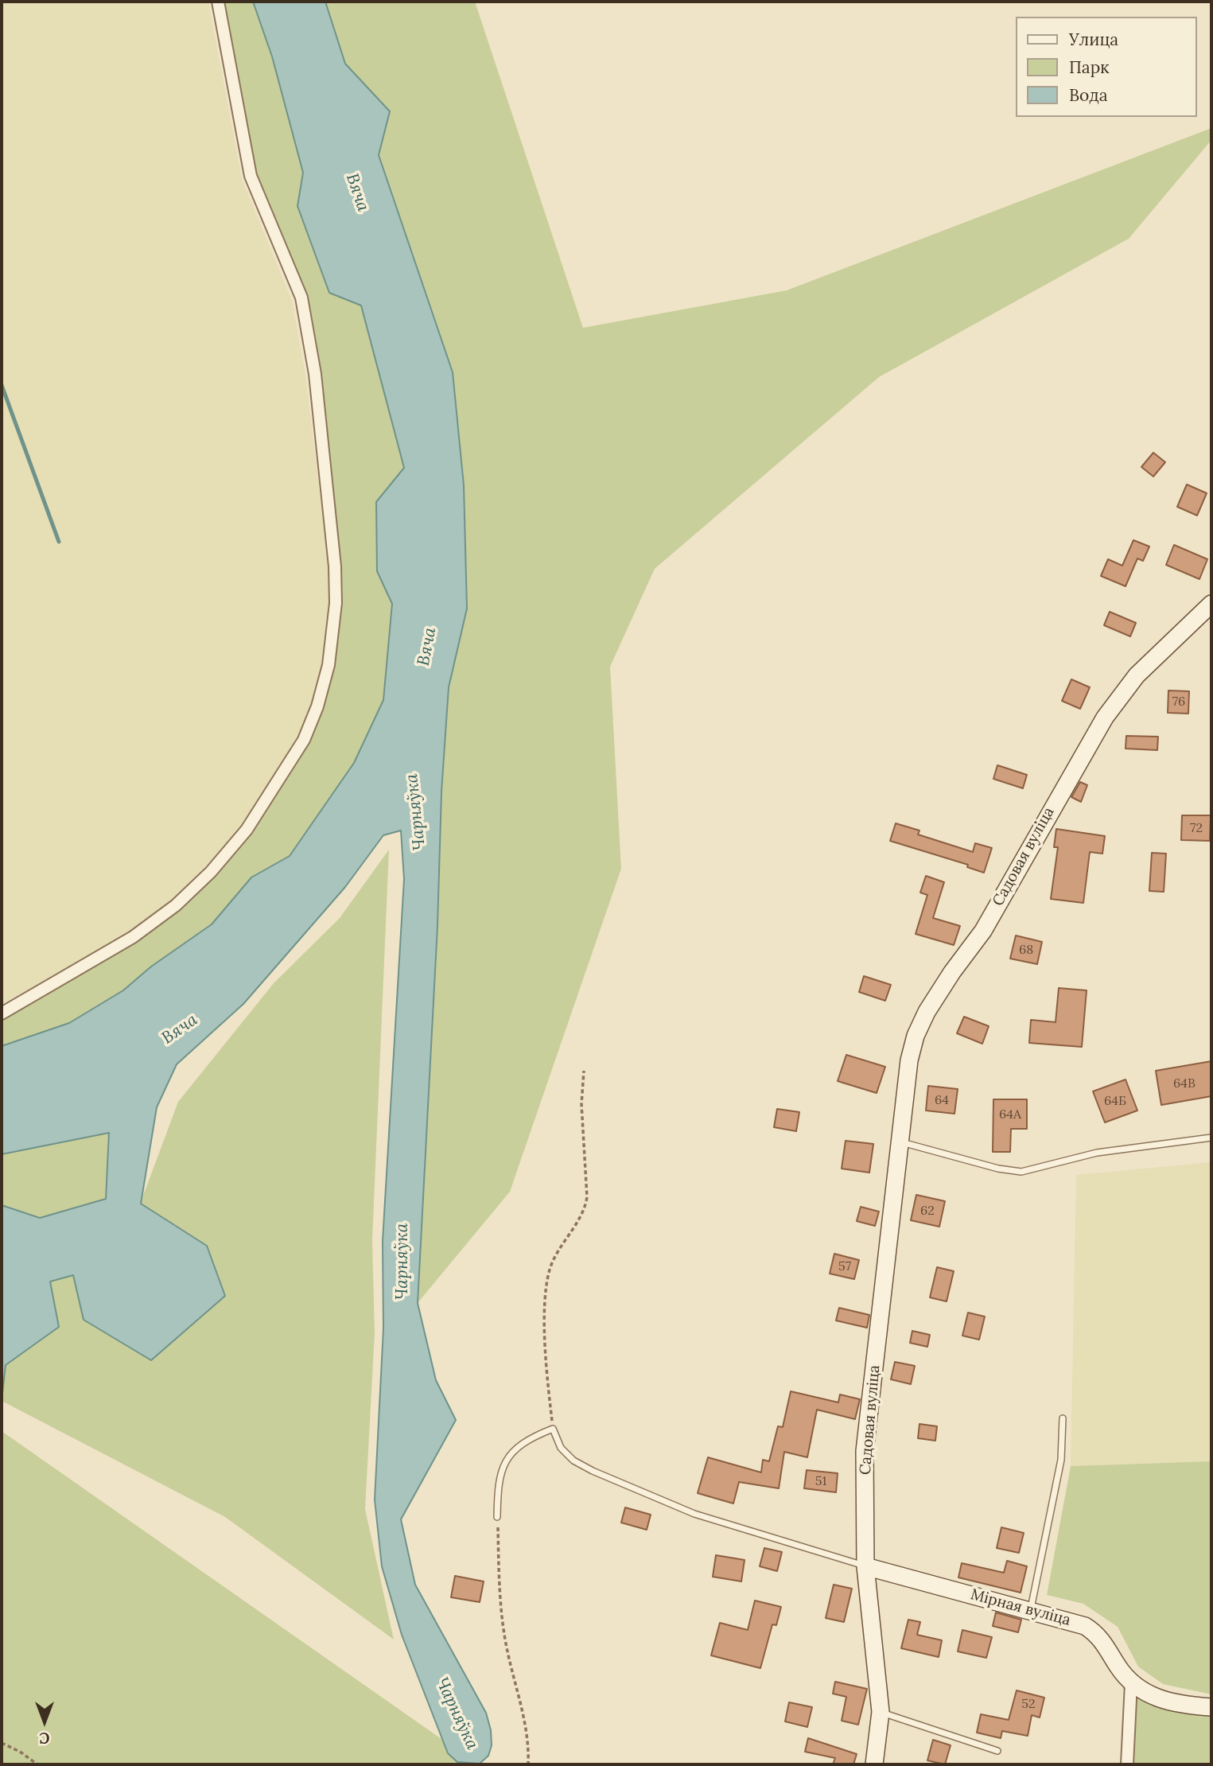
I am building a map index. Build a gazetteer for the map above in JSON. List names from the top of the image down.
{
  "streets": {
    "street": ["Садовая вуліца", "Мірная вуліца"]
  },
  "crossings": [
    ["Садовая вуліца", "Мірная вуліца"]
  ],
  "water": ["Вяча", "Чарняўка"],
  "house_numbers": [
    "76",
    "72",
    "68",
    "64В",
    "64",
    "64Б",
    "64А",
    "62",
    "57",
    "51",
    "52"
  ],
  "legend": ["Улица", "Парк", "Вода"],
  "north": "bottom"
}
